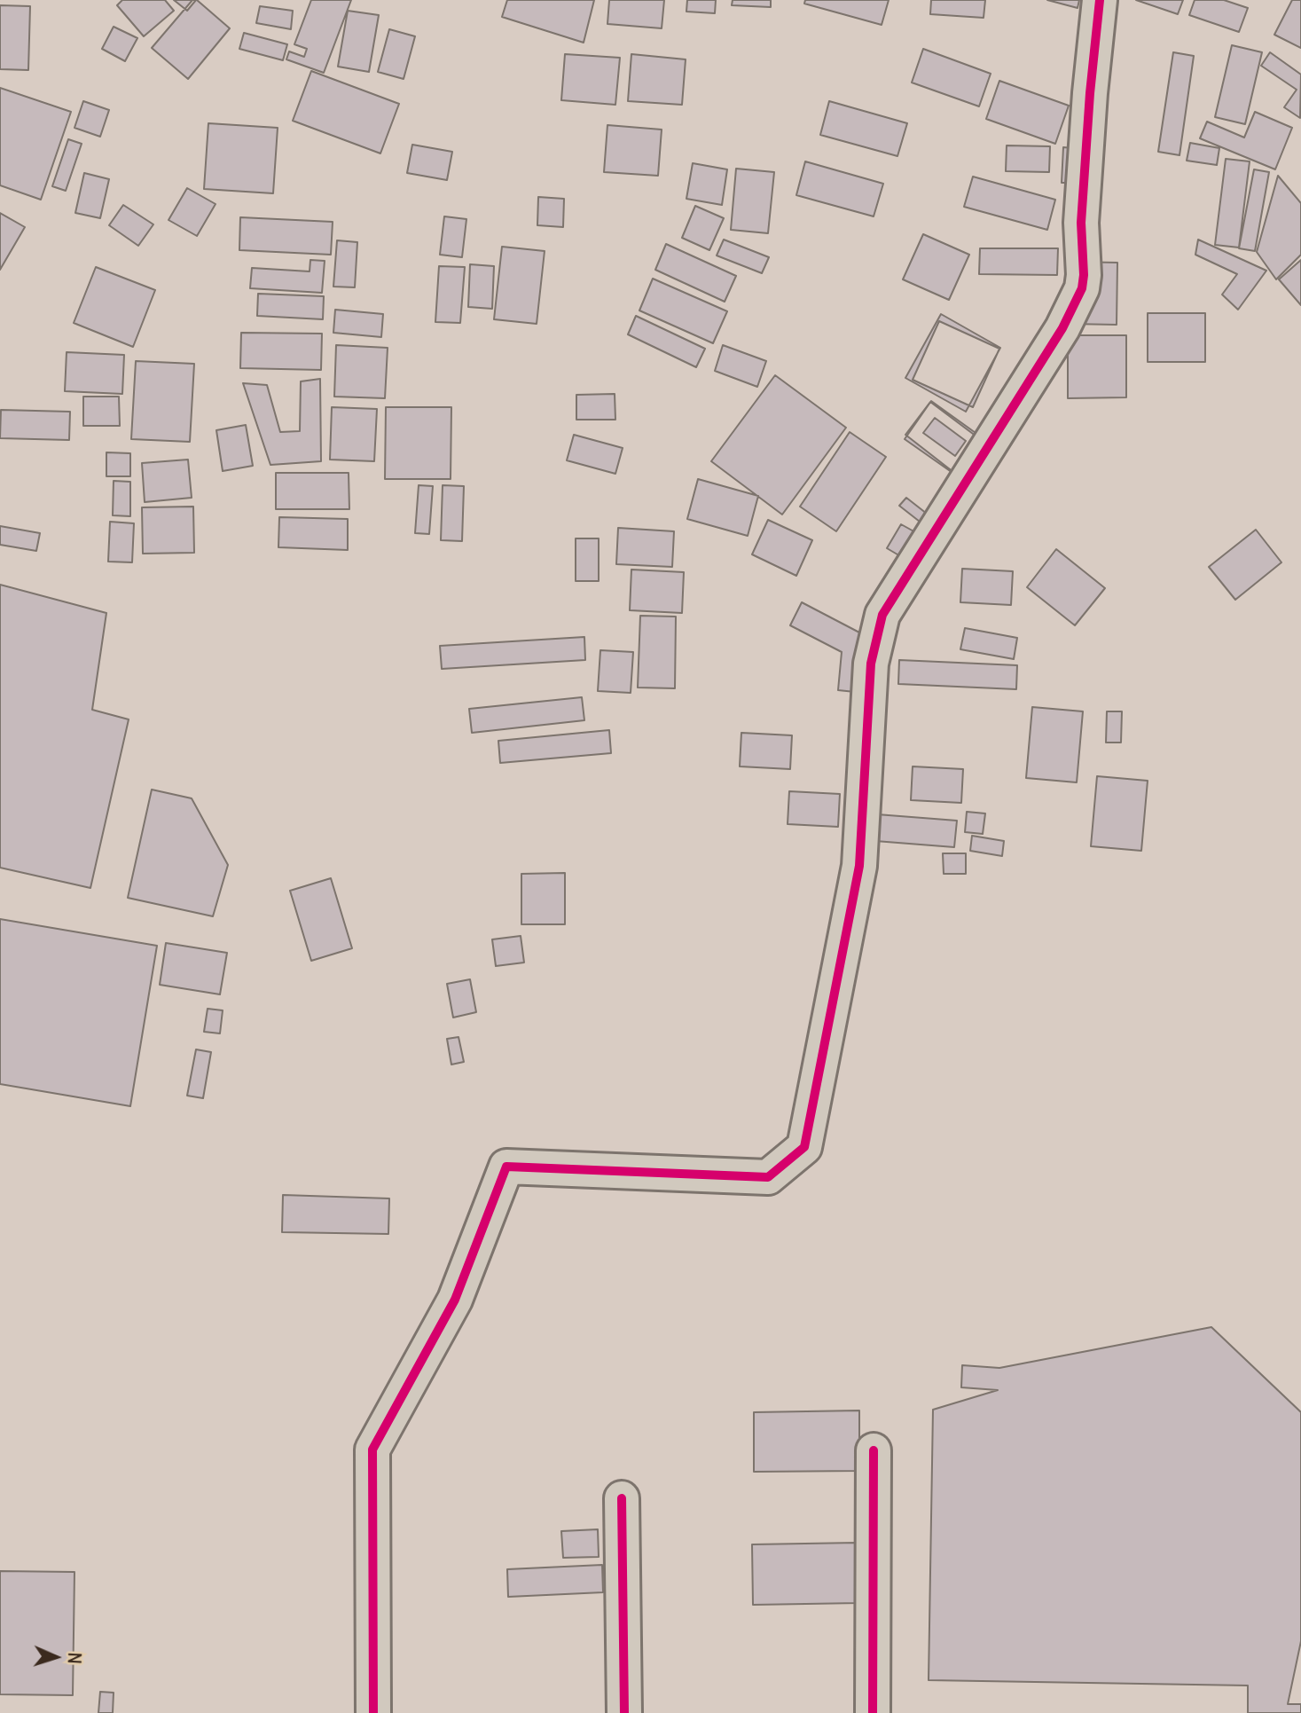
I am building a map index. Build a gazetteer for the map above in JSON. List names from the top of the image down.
{
  "north": "right"
}
